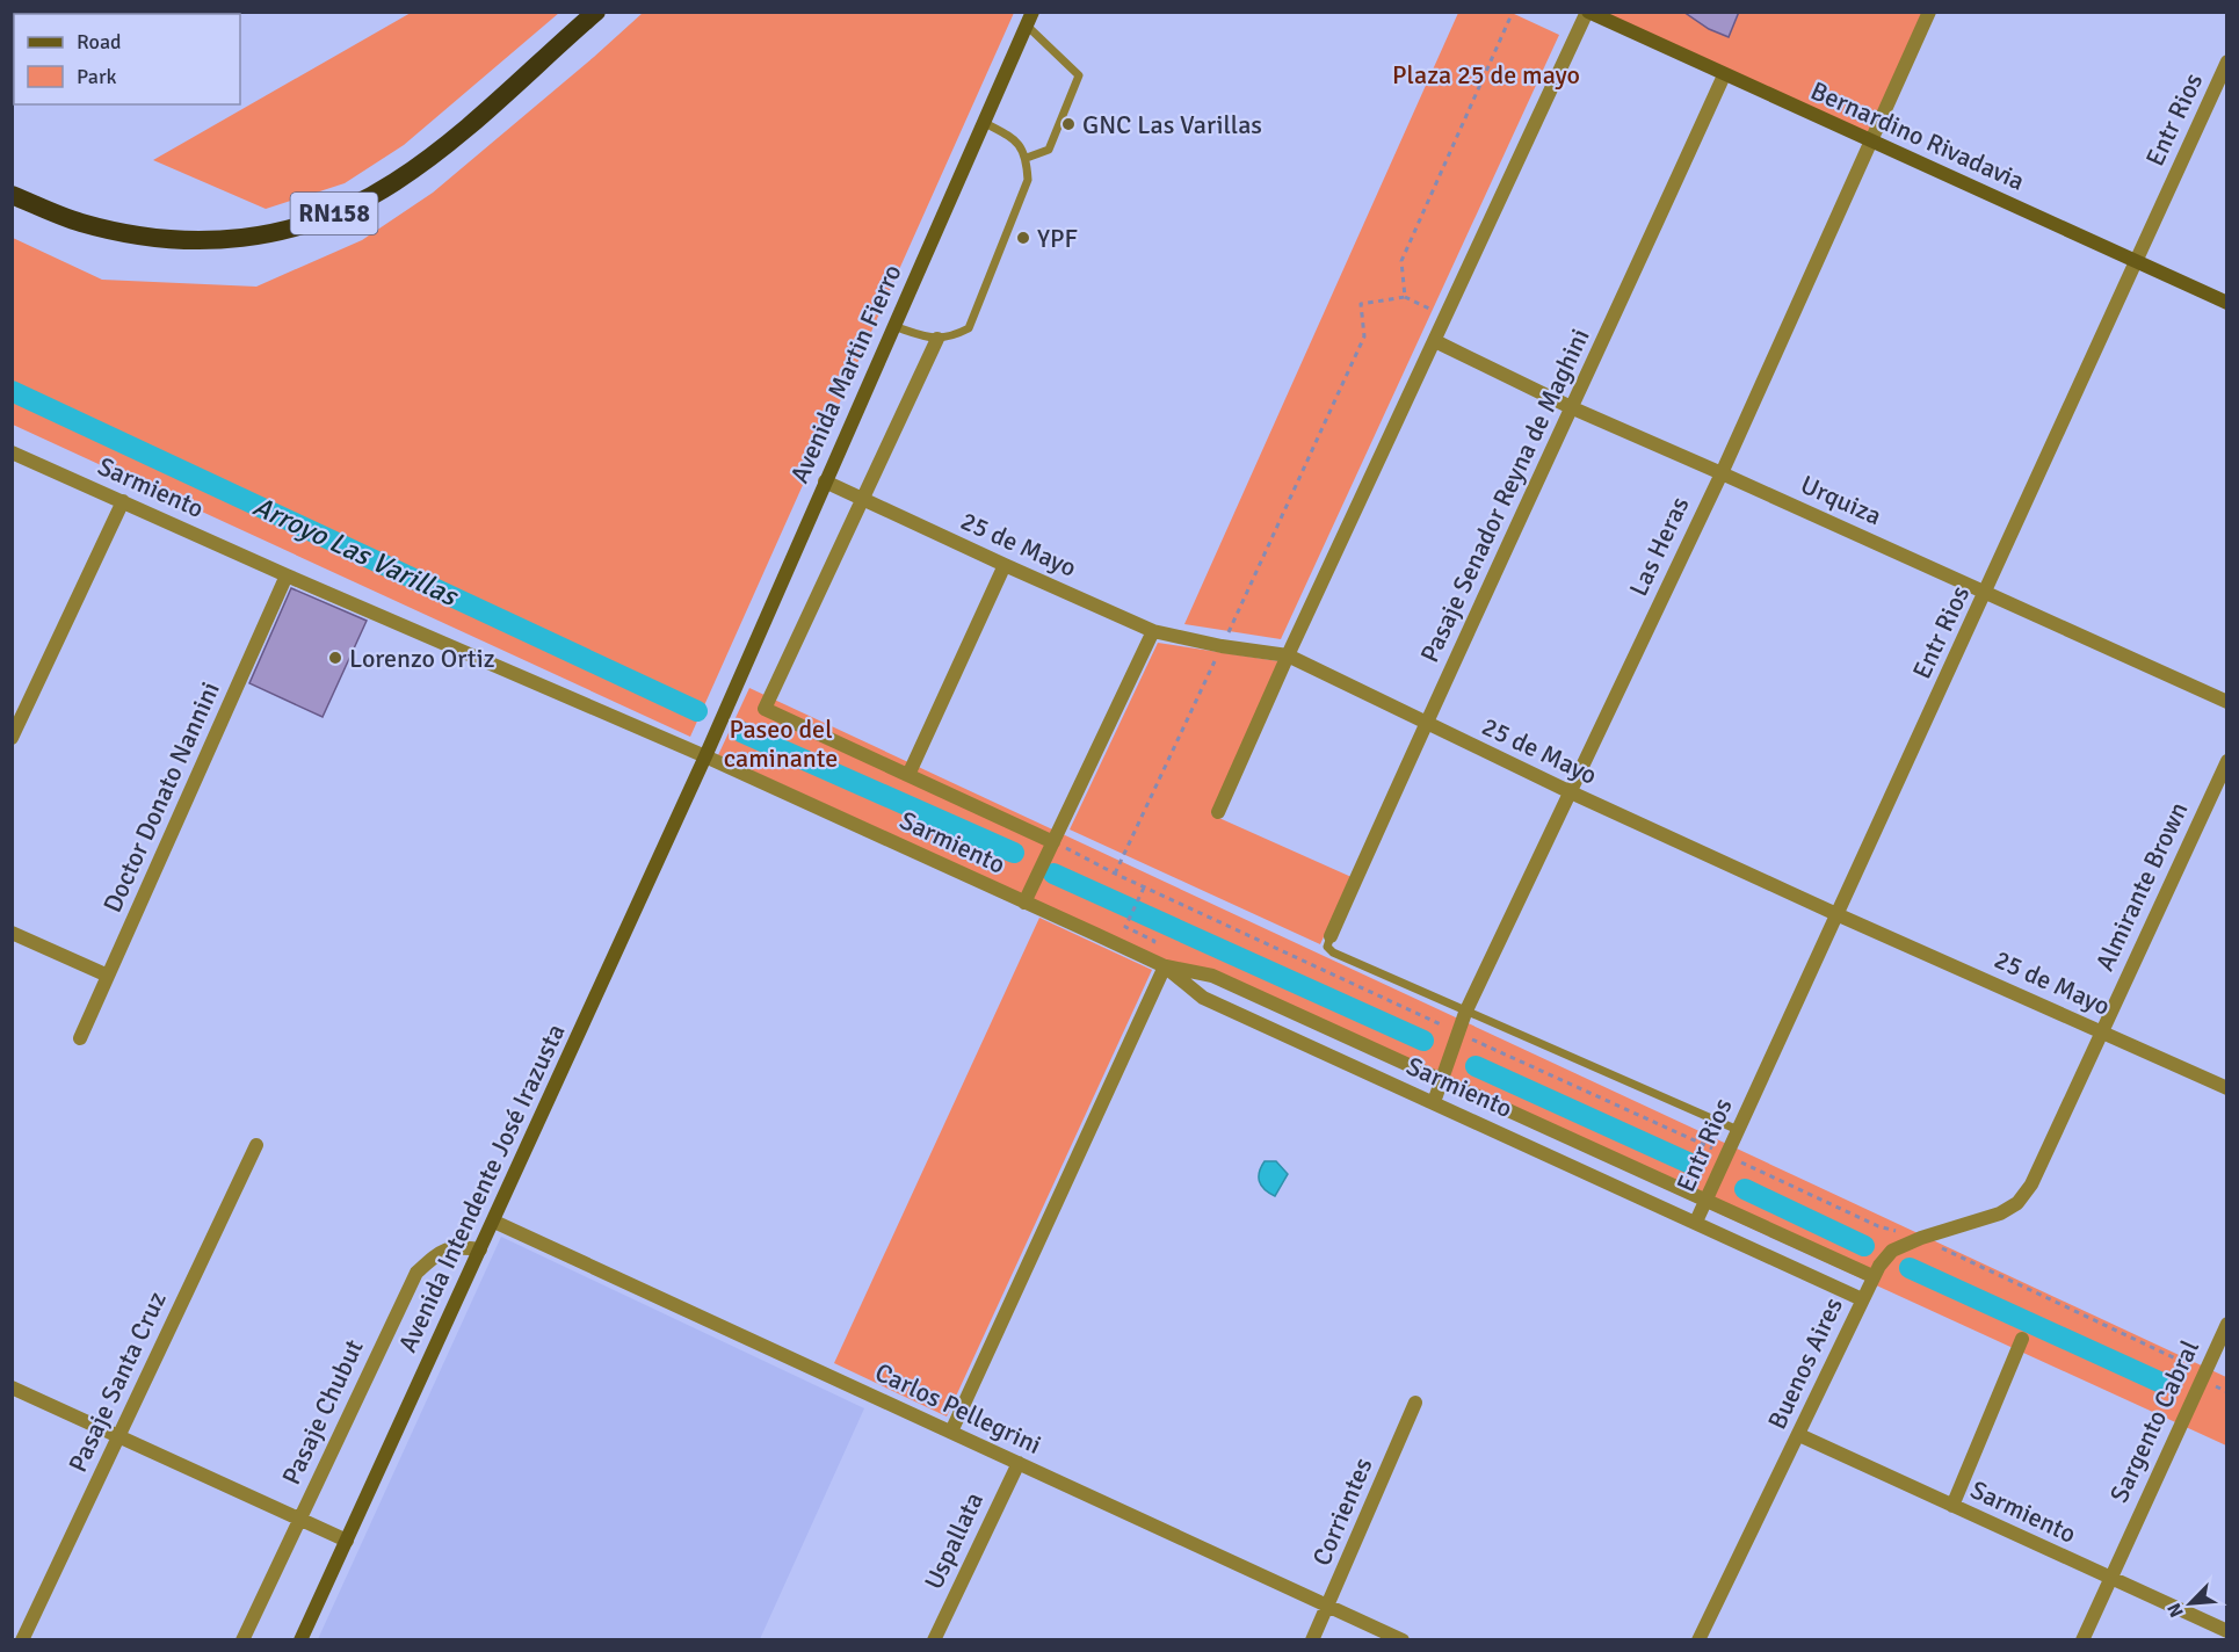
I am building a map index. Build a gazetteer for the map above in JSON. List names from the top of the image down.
{
  "streets": {
    "highway": ["RN158"],
    "main road": ["Bernardino Rivadavia", "Avenida Martin Fierro", "Avenida Intendente José Irazusta"],
    "street": [
      "Entr Rios",
      "Sarmiento",
      "Pasaje Senador Reyna de Maghini",
      "Urquiza",
      "25 de Mayo",
      "Las Heras",
      "Doctor Donato Nannini",
      "Almirante Brown",
      "Buenos Aires",
      "Pasaje Santa Cruz",
      "Carlos Pellegrini",
      "Pasaje Chubut",
      "Sargento Cabral",
      "Corrientes",
      "Uspallata"
    ]
  },
  "crossings": [
    ["Entr Rios", "Bernardino Rivadavia"],
    ["Entr Rios", "Sarmiento"],
    ["Entr Rios", "Urquiza"],
    ["Entr Rios", "25 de Mayo"],
    ["Bernardino Rivadavia", "Pasaje Senador Reyna de Maghini"],
    ["Bernardino Rivadavia", "Las Heras"],
    ["Avenida Martin Fierro", "Sarmiento"],
    ["Avenida Martin Fierro", "25 de Mayo"],
    ["Avenida Martin Fierro", "Avenida Intendente José Irazusta"],
    ["Sarmiento", "Las Heras"],
    ["Sarmiento", "Doctor Donato Nannini"],
    ["Sarmiento", "Avenida Intendente José Irazusta"],
    ["Sarmiento", "Buenos Aires"],
    ["Sarmiento", "Sargento Cabral"],
    ["Pasaje Senador Reyna de Maghini", "Urquiza"],
    ["Pasaje Senador Reyna de Maghini", "25 de Mayo"],
    ["Urquiza", "Las Heras"],
    ["25 de Mayo", "Las Heras"],
    ["25 de Mayo", "Almirante Brown"],
    ["Almirante Brown", "Buenos Aires"],
    ["Avenida Intendente José Irazusta", "Carlos Pellegrini"],
    ["Avenida Intendente José Irazusta", "Pasaje Chubut"],
    ["Carlos Pellegrini", "Corrientes"],
    ["Carlos Pellegrini", "Uspallata"]
  ],
  "water": ["Arroyo Las Varillas"],
  "parks": ["Plaza 25 de mayo", "Paseo del caminante"],
  "places": ["GNC Las Varillas", "YPF", "Lorenzo Ortiz"],
  "legend": ["Road", "Park"],
  "north": "bottom left"
}
